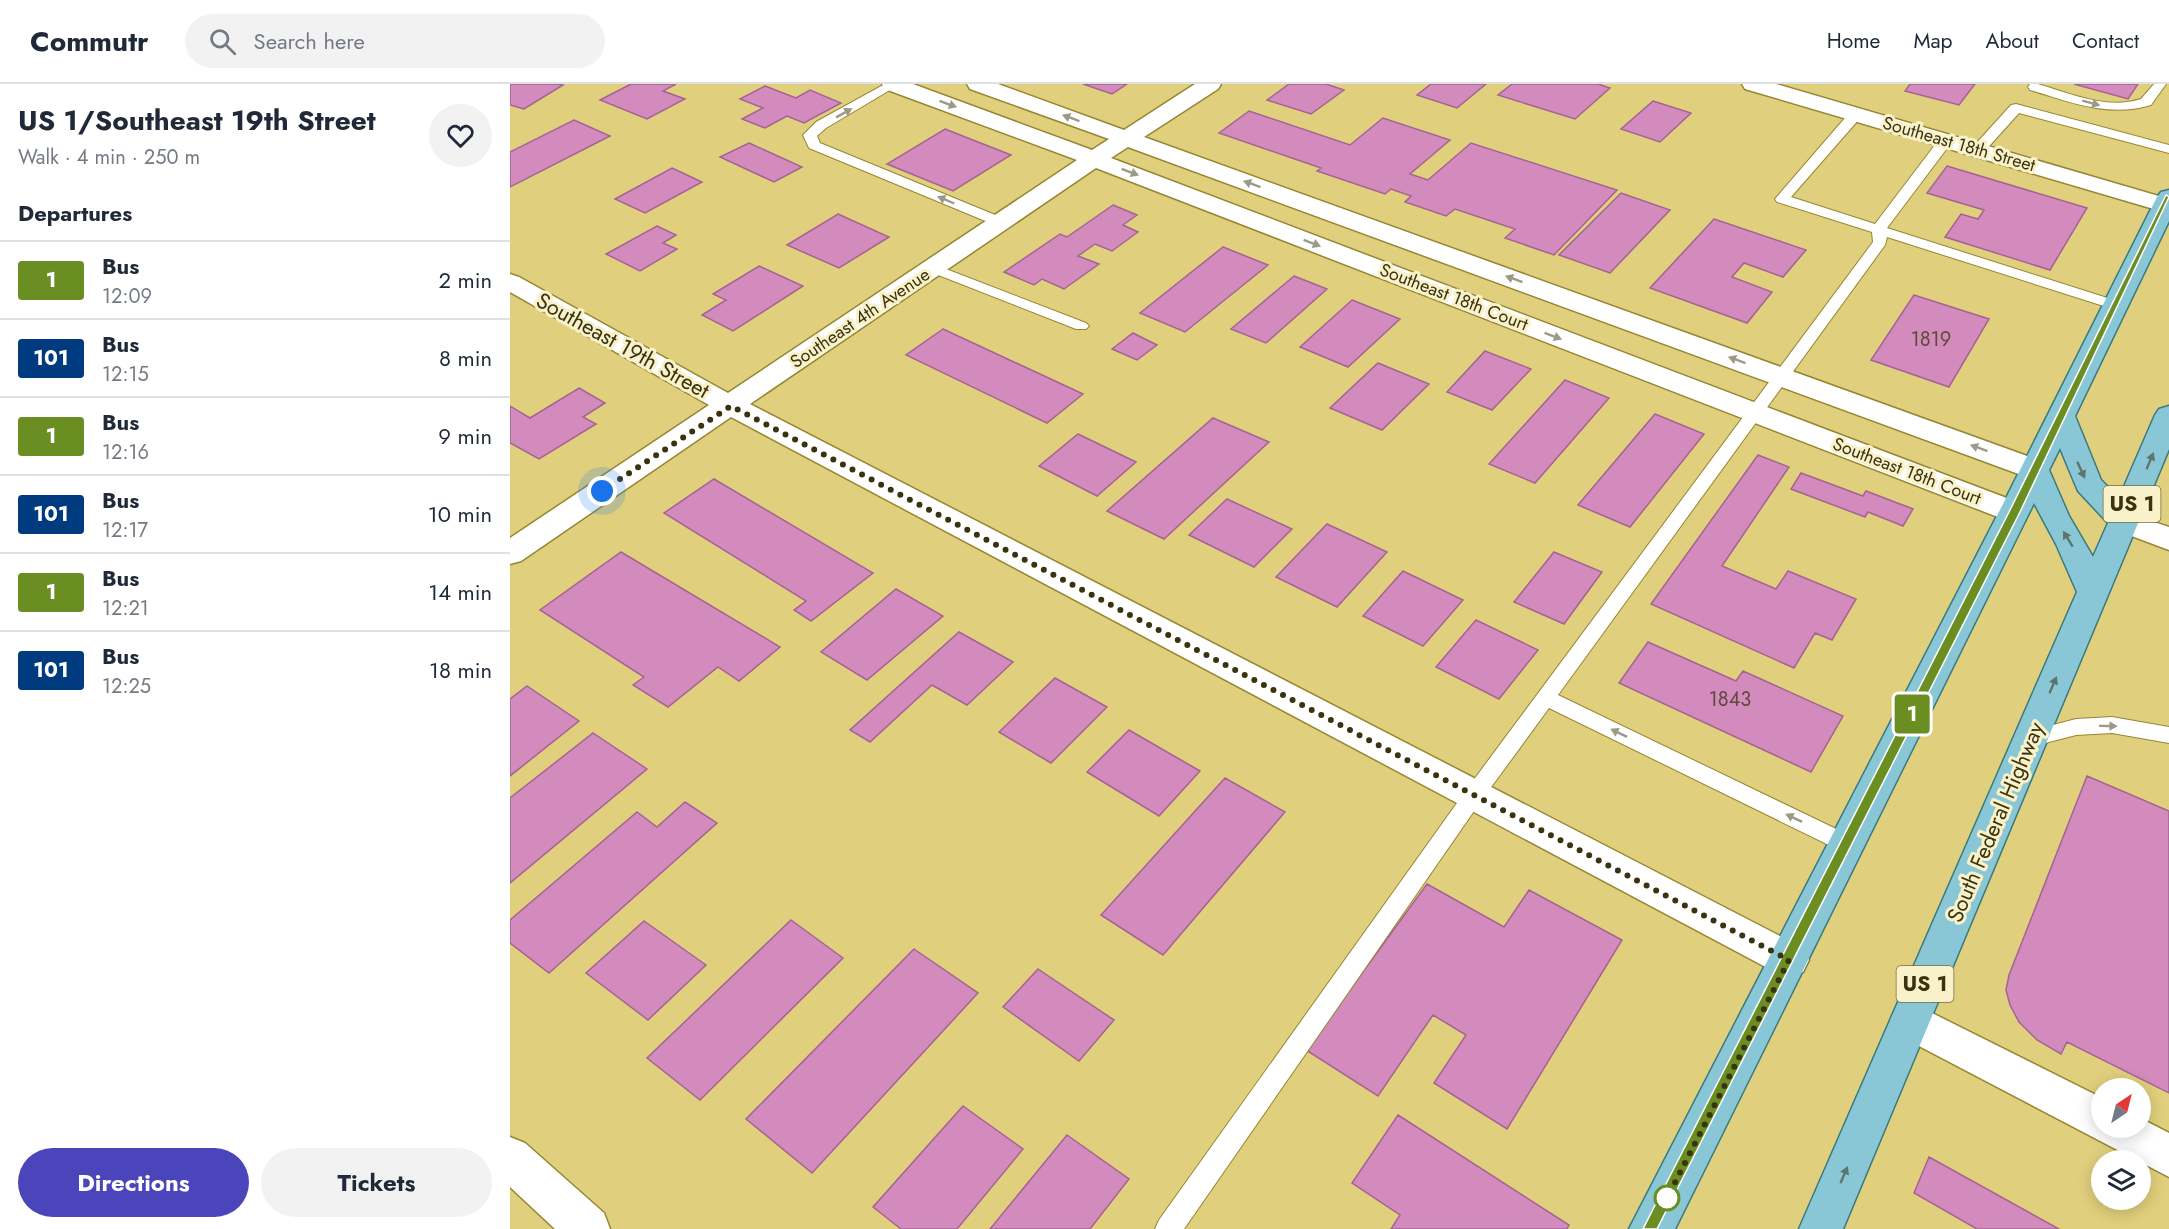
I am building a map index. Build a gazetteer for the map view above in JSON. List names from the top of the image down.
{
  "streets": {
    "main road": ["US 1", "South Federal Highway"],
    "street": [
      "Southeast 18th Street",
      "Southeast 18th Court",
      "Southeast 4th Avenue",
      "Southeast 19th Street"
    ]
  },
  "crossings": [
    ["Southeast 18th Court", "Southeast 4th Avenue"],
    ["Southeast 4th Avenue", "Southeast 19th Street"]
  ],
  "lines": ["bus line 1"],
  "house_numbers": ["1819", "1843"],
  "north": "top right",
  "page": {
    "header": "Commutr",
    "search": "Search here",
    "nav": [
      "Home",
      "Map",
      "About",
      "Contact"
    ],
    "heading": [
      ["US 1/Southeast 19th Street", "Walk · 4 min · 250 m"],
      "Departures"
    ],
    "on_map": "1",
    "list": [
      {
        "mark": "1",
        "name": "Bus",
        "note": "12:09",
        "value": "2 min"
      },
      {
        "mark": "101",
        "name": "Bus",
        "note": "12:15",
        "value": "8 min"
      },
      {
        "mark": "1",
        "name": "Bus",
        "note": "12:16",
        "value": "9 min"
      },
      {
        "mark": "101",
        "name": "Bus",
        "note": "12:17",
        "value": "10 min"
      },
      {
        "mark": "1",
        "name": "Bus",
        "note": "12:21",
        "value": "14 min"
      },
      {
        "mark": "101",
        "name": "Bus",
        "note": "12:25",
        "value": "18 min"
      }
    ],
    "buttons": ["Directions", "Tickets"]
  }
}
